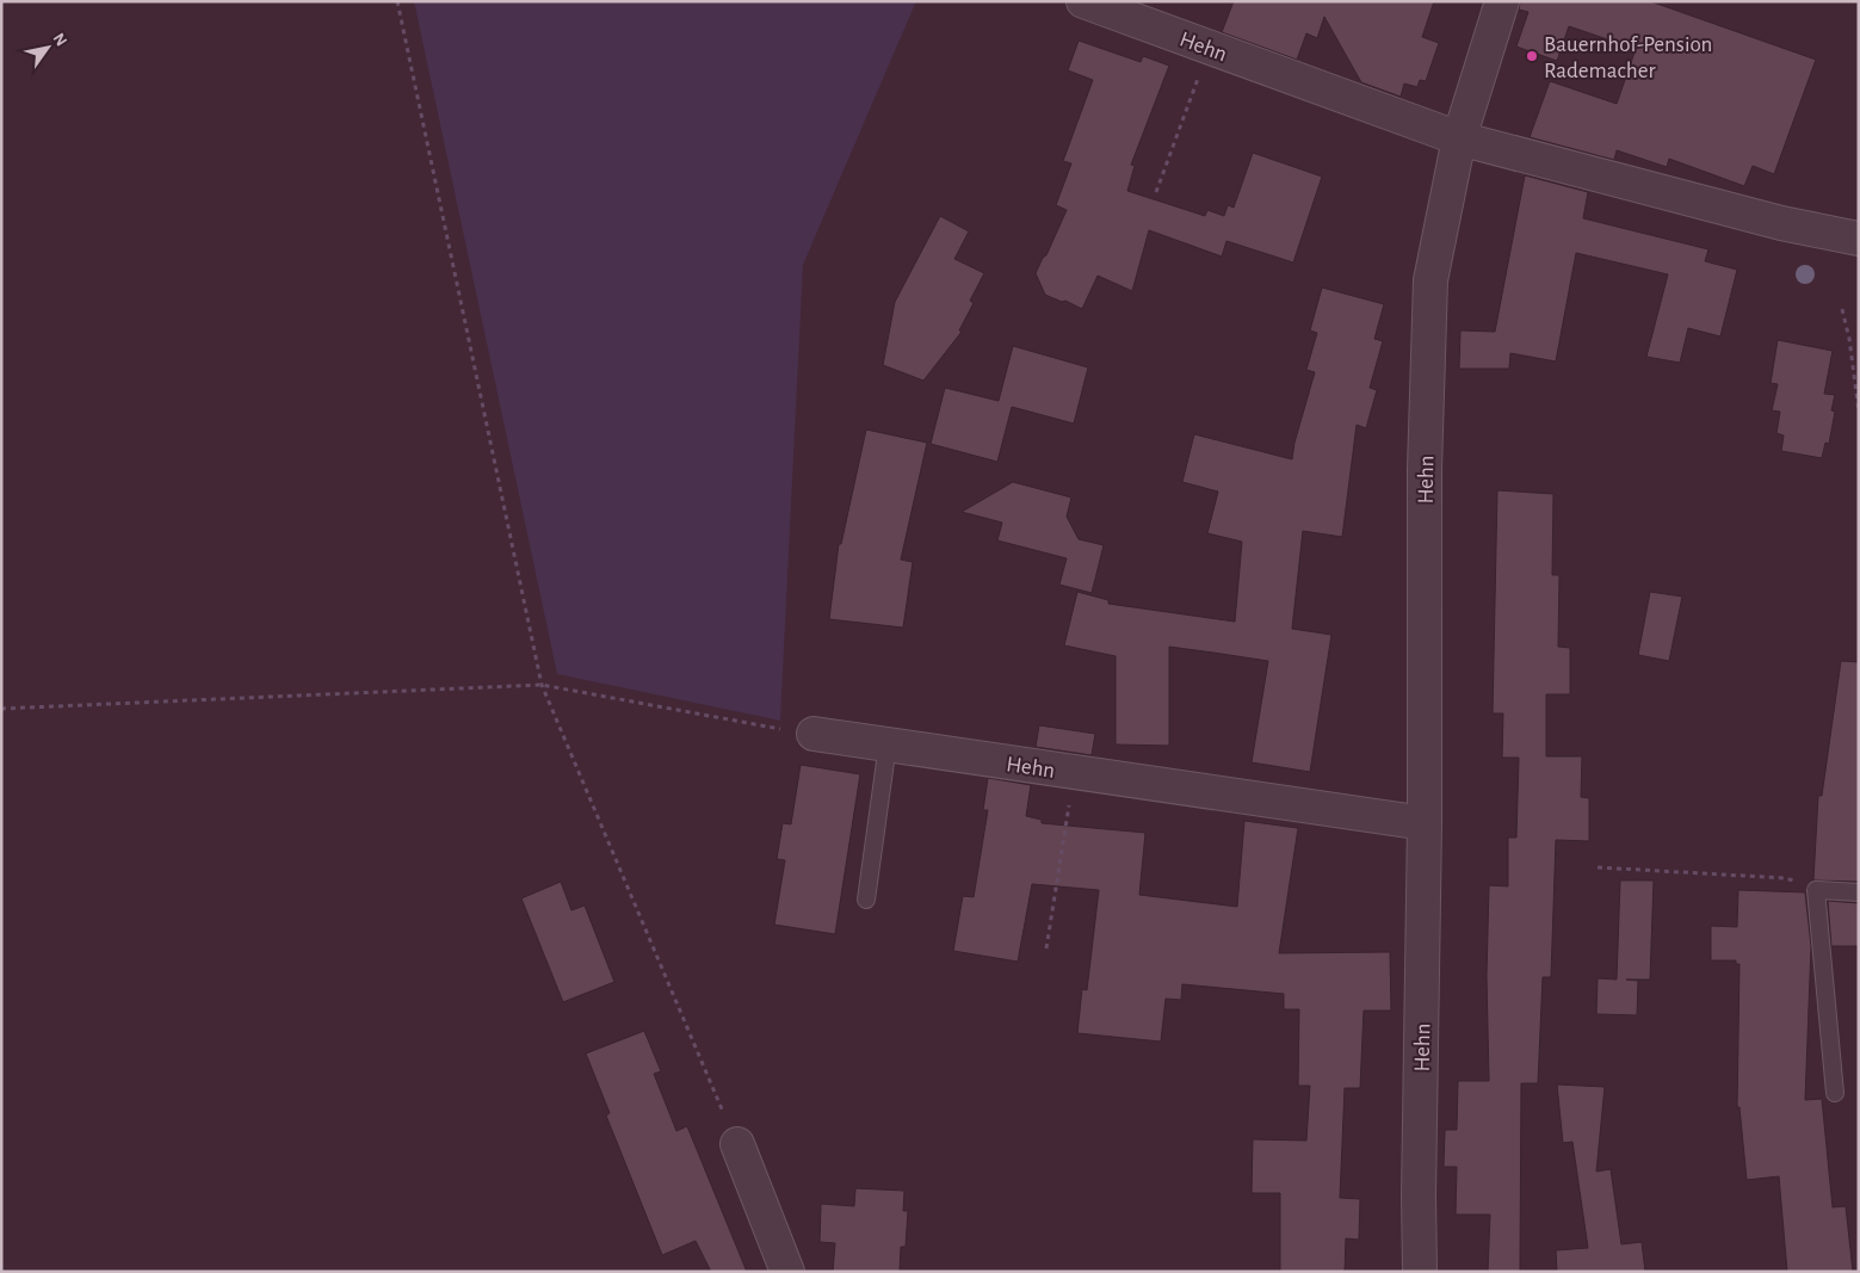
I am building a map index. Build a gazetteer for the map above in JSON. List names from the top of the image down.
{
  "streets": {
    "street": ["Hehn"]
  },
  "places": ["Bauernhof-Pension Rademacher"],
  "north": "top right"
}
